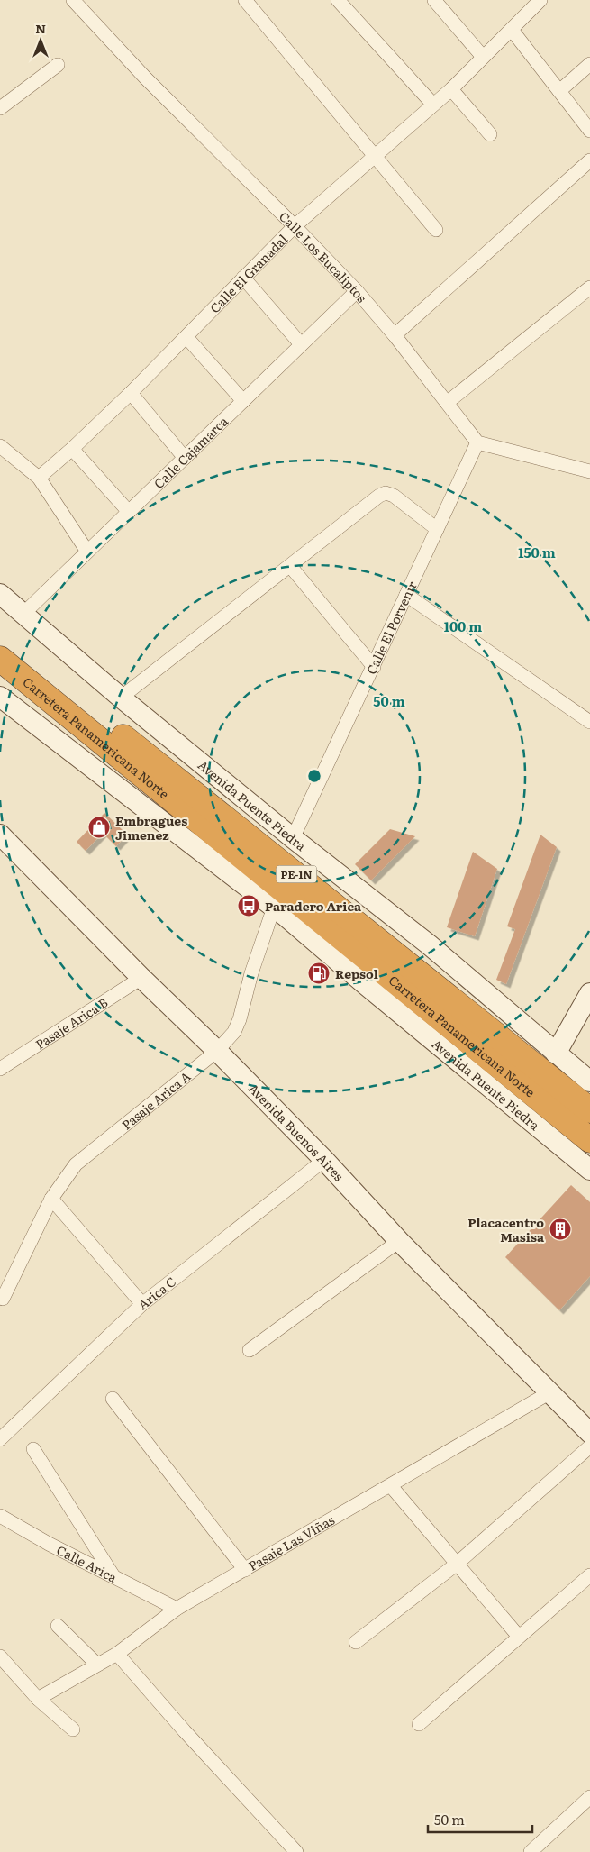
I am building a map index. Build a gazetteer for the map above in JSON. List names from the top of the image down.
{
  "streets": {
    "highway": ["Carretera Panamericana Norte", "PE-1N"],
    "main road": ["Avenida Puente Piedra", "Avenida Buenos Aires"],
    "street": [
      "Calle Los Eucaliptos",
      "Calle El Granadal",
      "Calle Cajamarca",
      "Calle El Porvenir",
      "Pasaje Arica B",
      "Pasaje Arica A",
      "Arica C",
      "Pasaje Las Viñas",
      "Calle Arica"
    ]
  },
  "crossings": [
    ["Calle Los Eucaliptos", "Calle El Granadal"],
    ["Calle Los Eucaliptos", "Calle Cajamarca"],
    ["Calle Los Eucaliptos", "Calle El Porvenir"],
    ["Calle Cajamarca", "Avenida Puente Piedra"],
    ["Calle El Porvenir", "Avenida Puente Piedra"],
    ["Carretera Panamericana Norte", "Avenida Puente Piedra"],
    ["Carretera Panamericana Norte", "Pasaje Arica A"],
    ["Avenida Puente Piedra", "Pasaje Arica A"],
    ["Pasaje Arica B", "Avenida Buenos Aires"],
    ["Pasaje Arica A", "Avenida Buenos Aires"],
    ["Avenida Buenos Aires", "Arica C"],
    ["Avenida Buenos Aires", "Pasaje Las Viñas"],
    ["Pasaje Las Viñas", "Calle Arica"]
  ],
  "places": {
    "shop": ["Embragues Jimenez"],
    "bus stop": ["Paradero Arica"],
    "fuel station": ["Repsol"],
    "building": ["Placacentro Masisa"]
  },
  "scale_bar": "50 m",
  "north": "top",
  "rings": ["150 m", "100 m", "50 m"]
}
